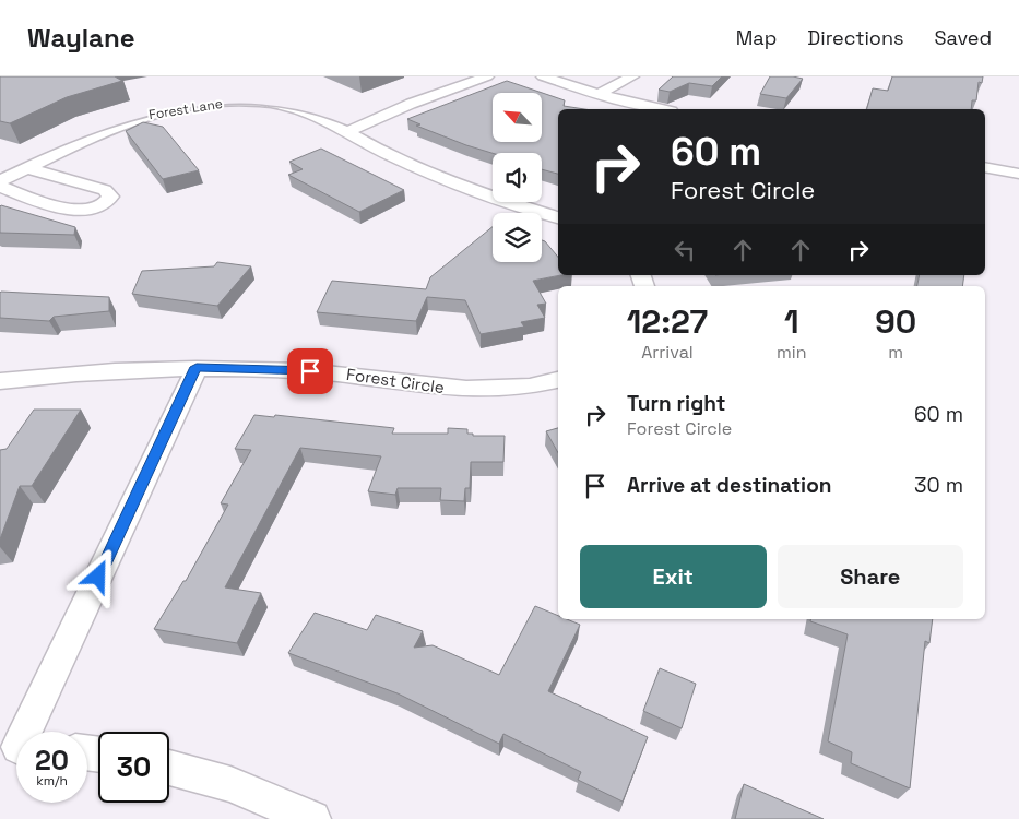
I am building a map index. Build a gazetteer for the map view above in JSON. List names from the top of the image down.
{
  "streets": {
    "street": ["Forest Lane", "Forest Circle"]
  },
  "north": "top left",
  "page": {
    "header": "Waylane",
    "nav": ["Map", "Directions", "Saved"],
    "turn": ["60 m", "Forest Circle"],
    "eta": [
      "12:27",
      "Arrival",
      "1",
      "min",
      "90",
      "m"
    ],
    "list": [
      {
        "name": "Turn right",
        "note": "Forest Circle",
        "value": "60 m"
      },
      {
        "name": "Arrive at destination",
        "value": "30 m"
      }
    ],
    "buttons": ["Exit", "Share"],
    "speed": "20 km/h",
    "limit": "30"
  }
}
